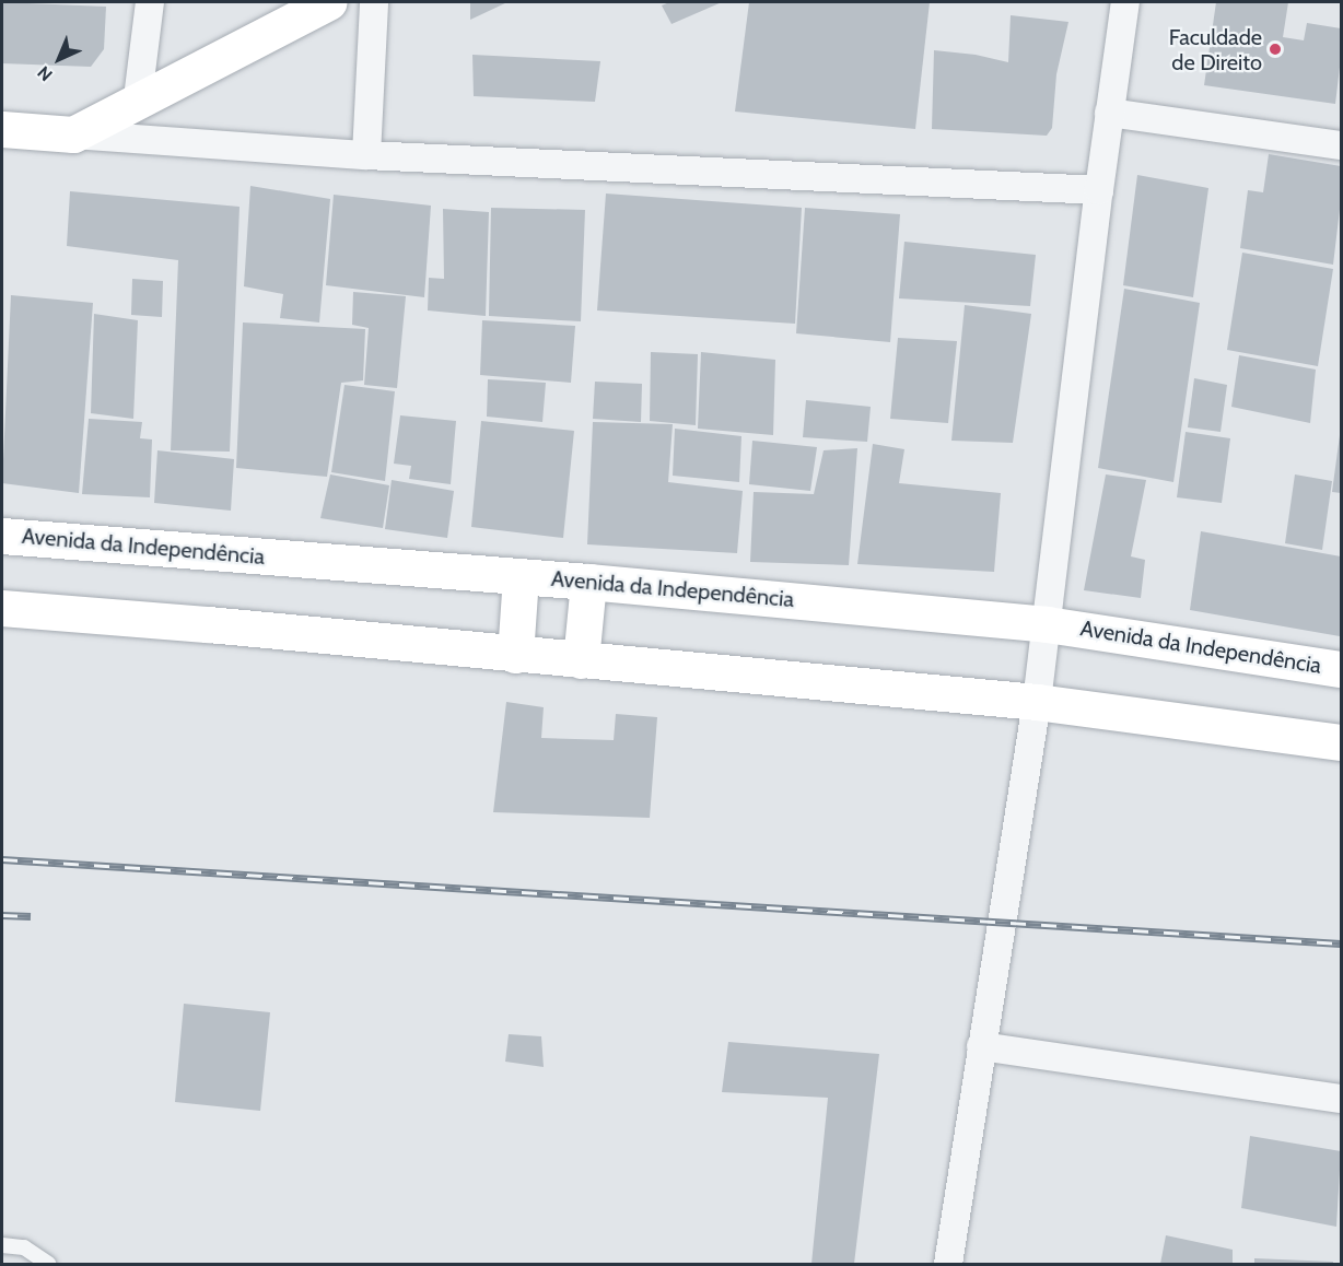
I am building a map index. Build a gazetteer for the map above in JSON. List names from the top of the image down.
{
  "streets": {
    "main road": ["Avenida da Independência"]
  },
  "places": ["Faculdade de Direito"],
  "north": "bottom left"
}
